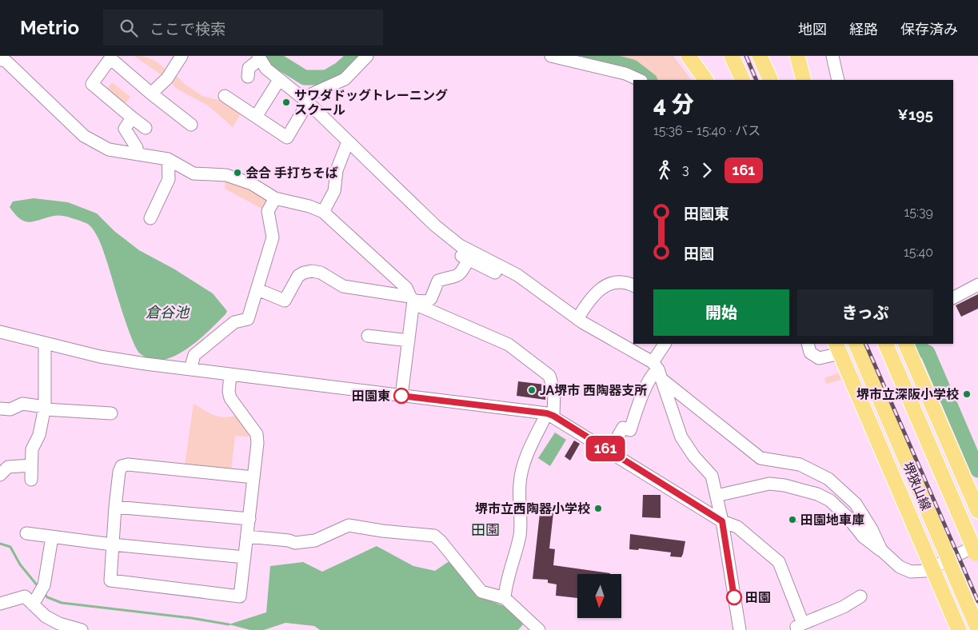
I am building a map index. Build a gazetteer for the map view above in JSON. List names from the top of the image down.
{
  "streets": {
    "main road": ["堺狭山線"]
  },
  "districts": ["田園"],
  "water": ["倉谷池"],
  "places": [
    "サワダドッグトレーニング スクール",
    "会合 手打ちそば",
    "JA堺市 西陶器支所",
    "堺市立深阪小学校",
    "田園東",
    "堺市立西陶器小学校",
    "田園地車庫",
    "田園"
  ],
  "lines": ["bus line 161"],
  "north": "bottom",
  "page": {
    "header": "Metrio",
    "search": "ここで検索",
    "nav": ["地図", "経路", "保存済み"],
    "on_map": "161",
    "heading": ["4 分", "15:36 – 15:40 · バス", "¥195"],
    "legs": ["3", "161"],
    "list": [
      {
        "name": "田園東",
        "value": "15:39"
      },
      {
        "name": "田園",
        "value": "15:40"
      }
    ],
    "buttons": ["開始", "きっぷ"]
  }
}
